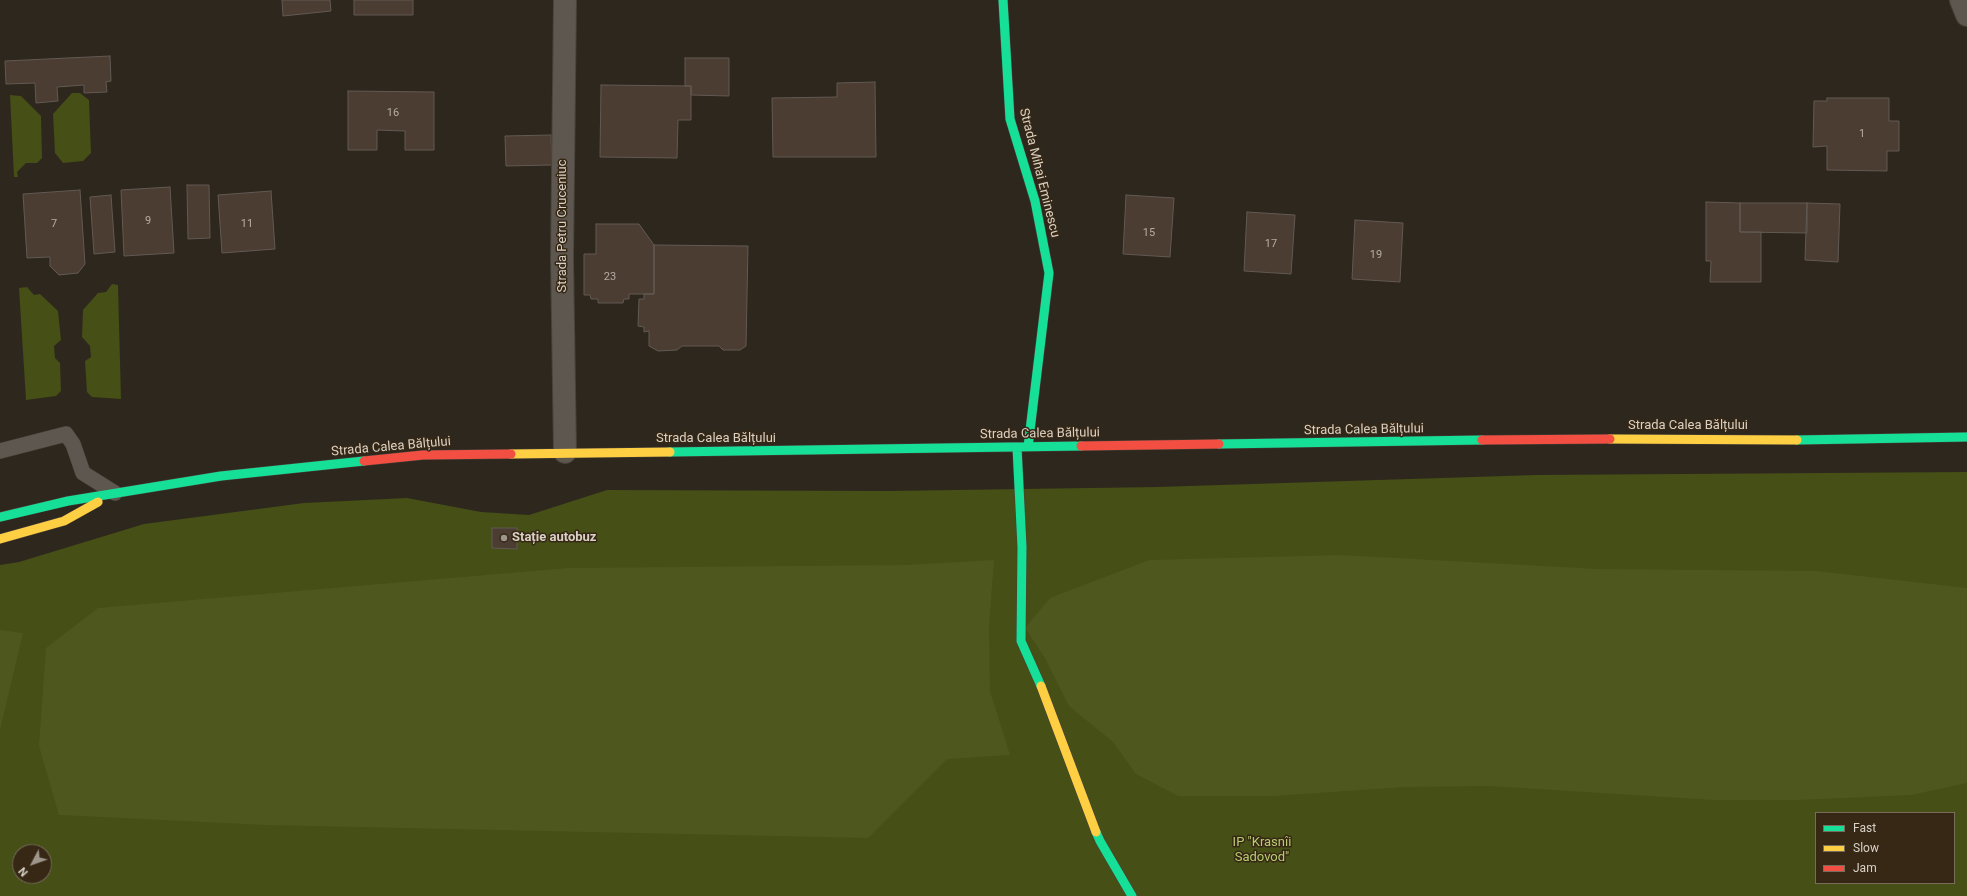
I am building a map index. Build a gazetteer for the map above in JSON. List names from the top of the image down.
{
  "streets": {
    "main road": ["Strada Mihai Eminescu", "Strada Calea Bălțului"],
    "street": ["Strada Petru Cruceniuc"]
  },
  "crossings": [
    ["Strada Mihai Eminescu", "Strada Calea Bălțului"],
    ["Strada Petru Cruceniuc", "Strada Calea Bălțului"]
  ],
  "parks": ["IP \"Krasnîi Sadovod\""],
  "places": ["Stație autobuz"],
  "house_numbers": [
    "16",
    "1",
    "9",
    "7",
    "11",
    "15",
    "17",
    "19",
    "23"
  ],
  "legend": ["Fast", "Slow", "Jam"],
  "north": "bottom left"
}
